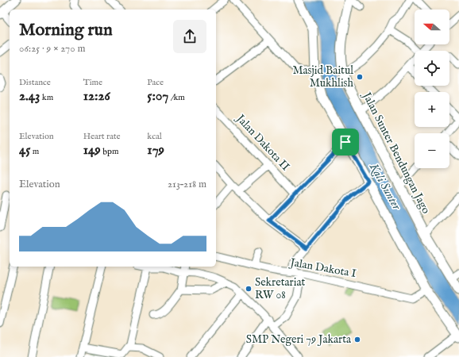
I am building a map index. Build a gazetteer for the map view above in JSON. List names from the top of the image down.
{
  "streets": {
    "street": ["Jalan Dakota II", "Jalan Sunter Bendungan Jago", "Jalan Dakota I"]
  },
  "water": ["Kali Sunter"],
  "places": ["Masjid Baitul Mukhlish", "Sekretariat RW 08", "SMP Negeri 79 Jakarta"],
  "north": "left",
  "page": {
    "map_buttons": ["+", "−"],
    "heading": ["Morning run", "06:25 · 9 × 270 m"],
    "stats": [
      ["Distance", "2.43 km"],
      ["Time", "12:26"],
      ["Pace", "5:07 /km"],
      ["Elevation", "45 m"],
      ["Heart rate", "149 bpm"],
      ["kcal", "179"]
    ],
    "chart": ["Elevation", "213–218 m"]
  }
}
